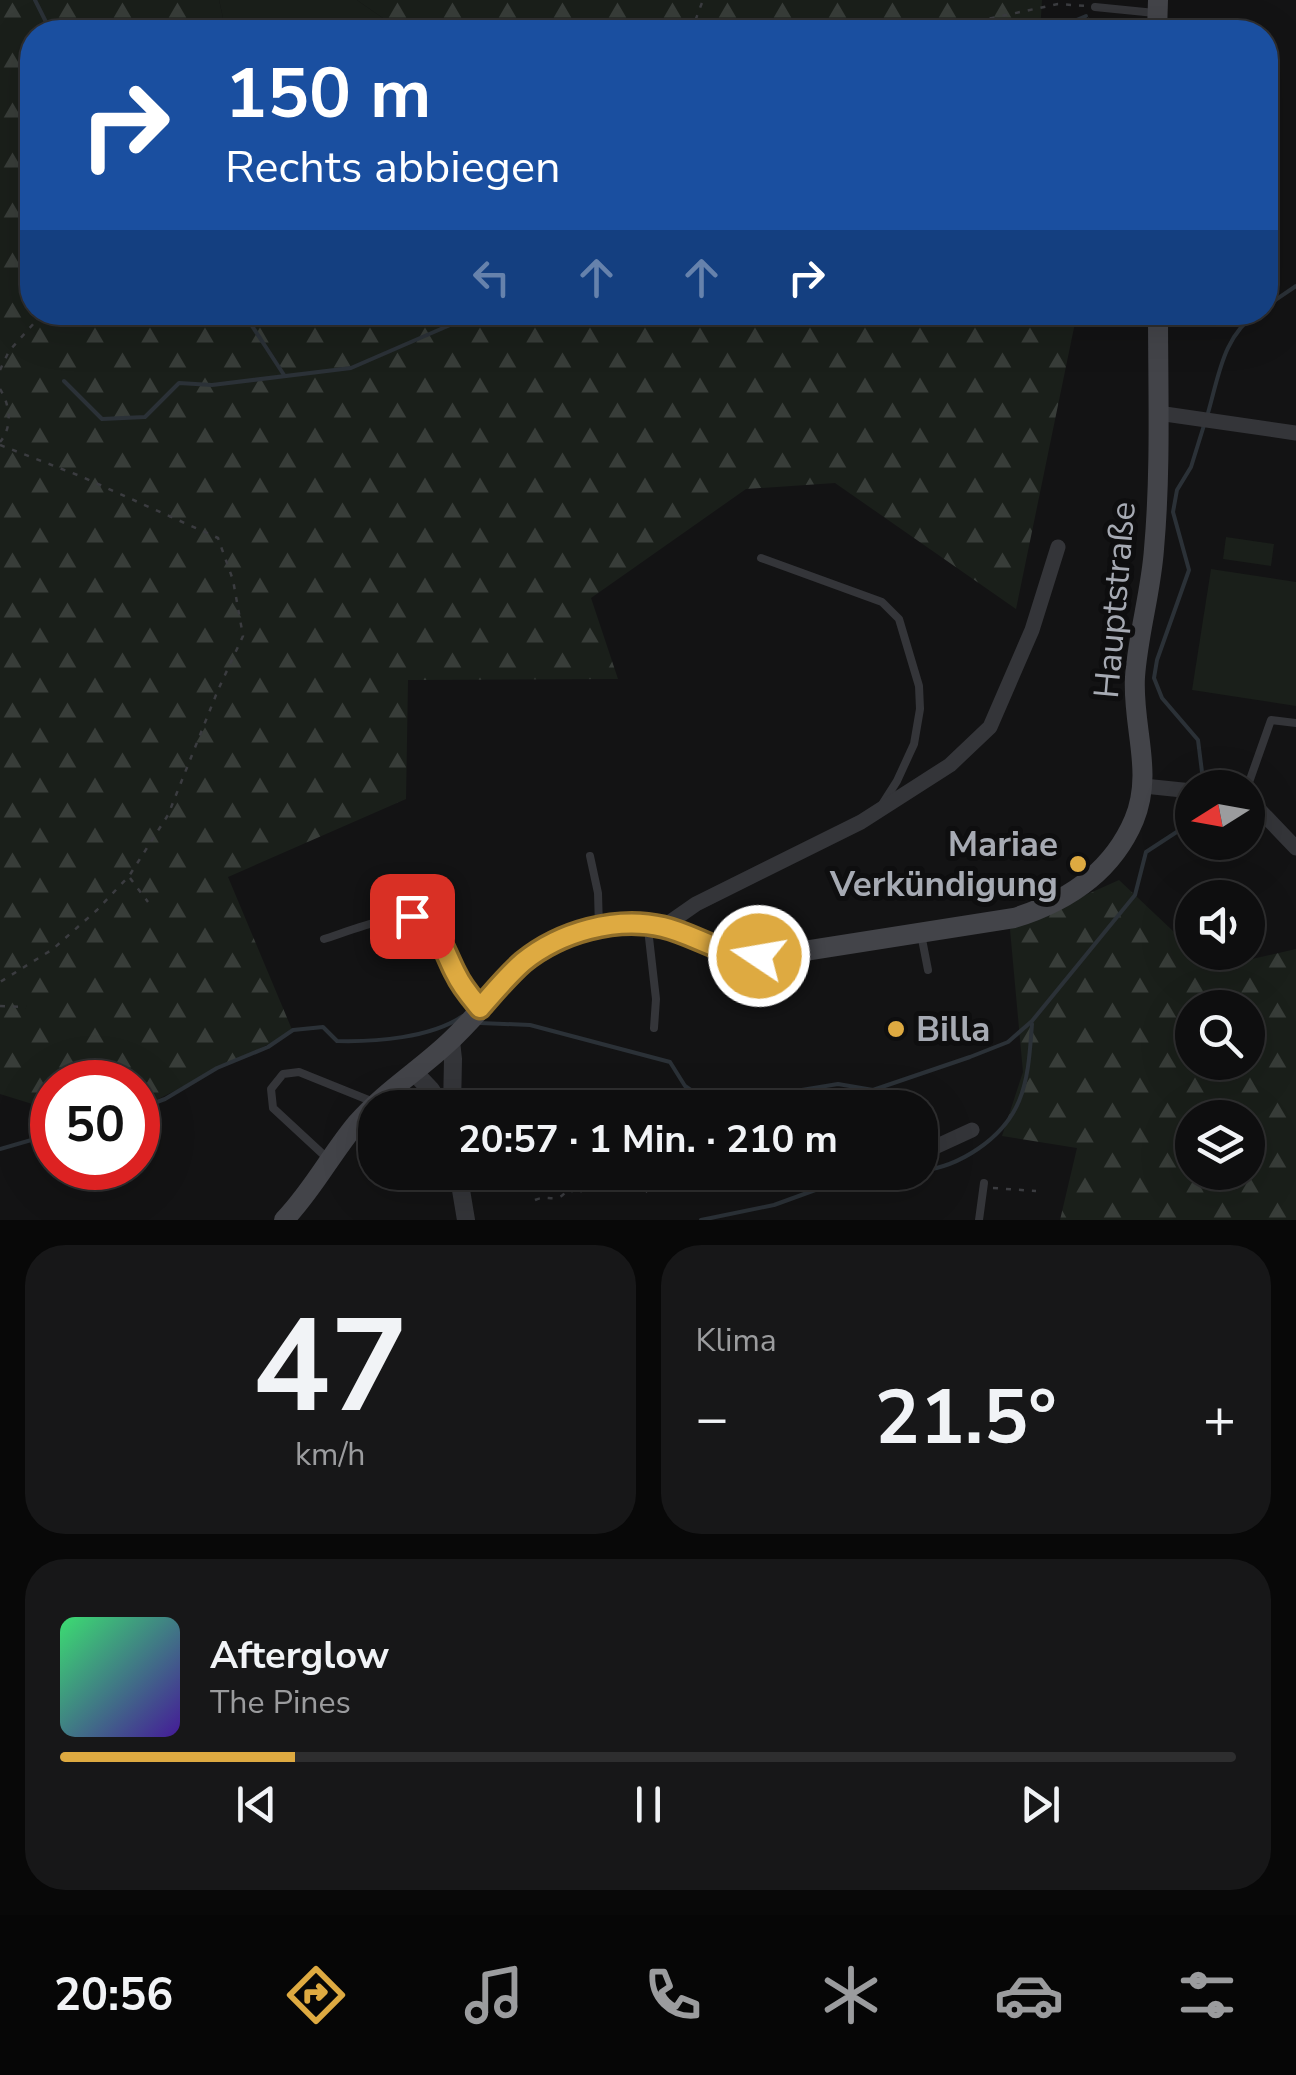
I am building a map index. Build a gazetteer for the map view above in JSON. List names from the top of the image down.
{
  "streets": {
    "main road": ["Hauptstraße"]
  },
  "places": ["Mariae Verkündigung", "Billa"],
  "north": "left",
  "page": {
    "turn": ["150 m", "Rechts abbiegen"],
    "limit": "50",
    "trip": "20:57 · 1 Min. · 210 m",
    "tile": [
      ["47", "km/h"],
      "Klima"
    ],
    "heat": ["−", "21.5°", "+"],
    "song": ["Afterglow", "The Pines"],
    "tabs": "20:56"
  }
}
